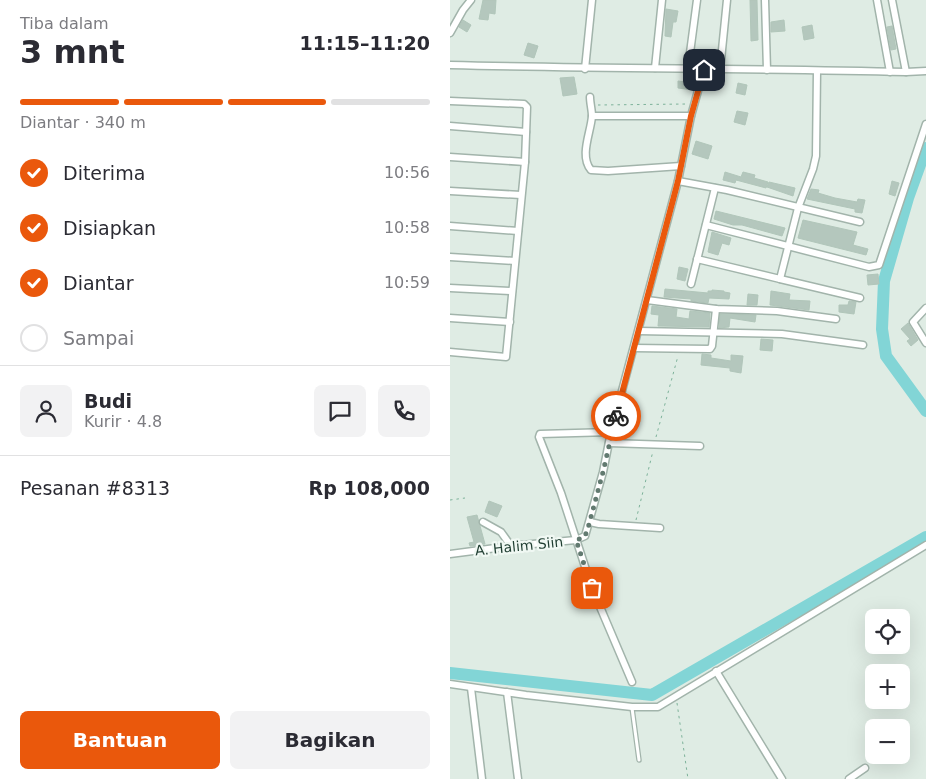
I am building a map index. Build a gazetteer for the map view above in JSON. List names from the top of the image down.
{
  "streets": {
    "street": ["A. Halim Siin"]
  },
  "page": {
    "heading": ["3 mnt", "Tiba dalam", "11:15–11:20"],
    "panel": [
      "Budi",
      "Kurir · 4.8",
      "Pesanan #8313",
      "Rp 108,000"
    ],
    "bar": "Diantar · 340 m",
    "list": [
      ["Diterima", "10:56"],
      ["Disiapkan", "10:58"],
      ["Diantar", "10:59"],
      "Sampai"
    ],
    "map_buttons": ["+", "−"],
    "buttons": ["Bantuan", "Bagikan"]
  }
}
